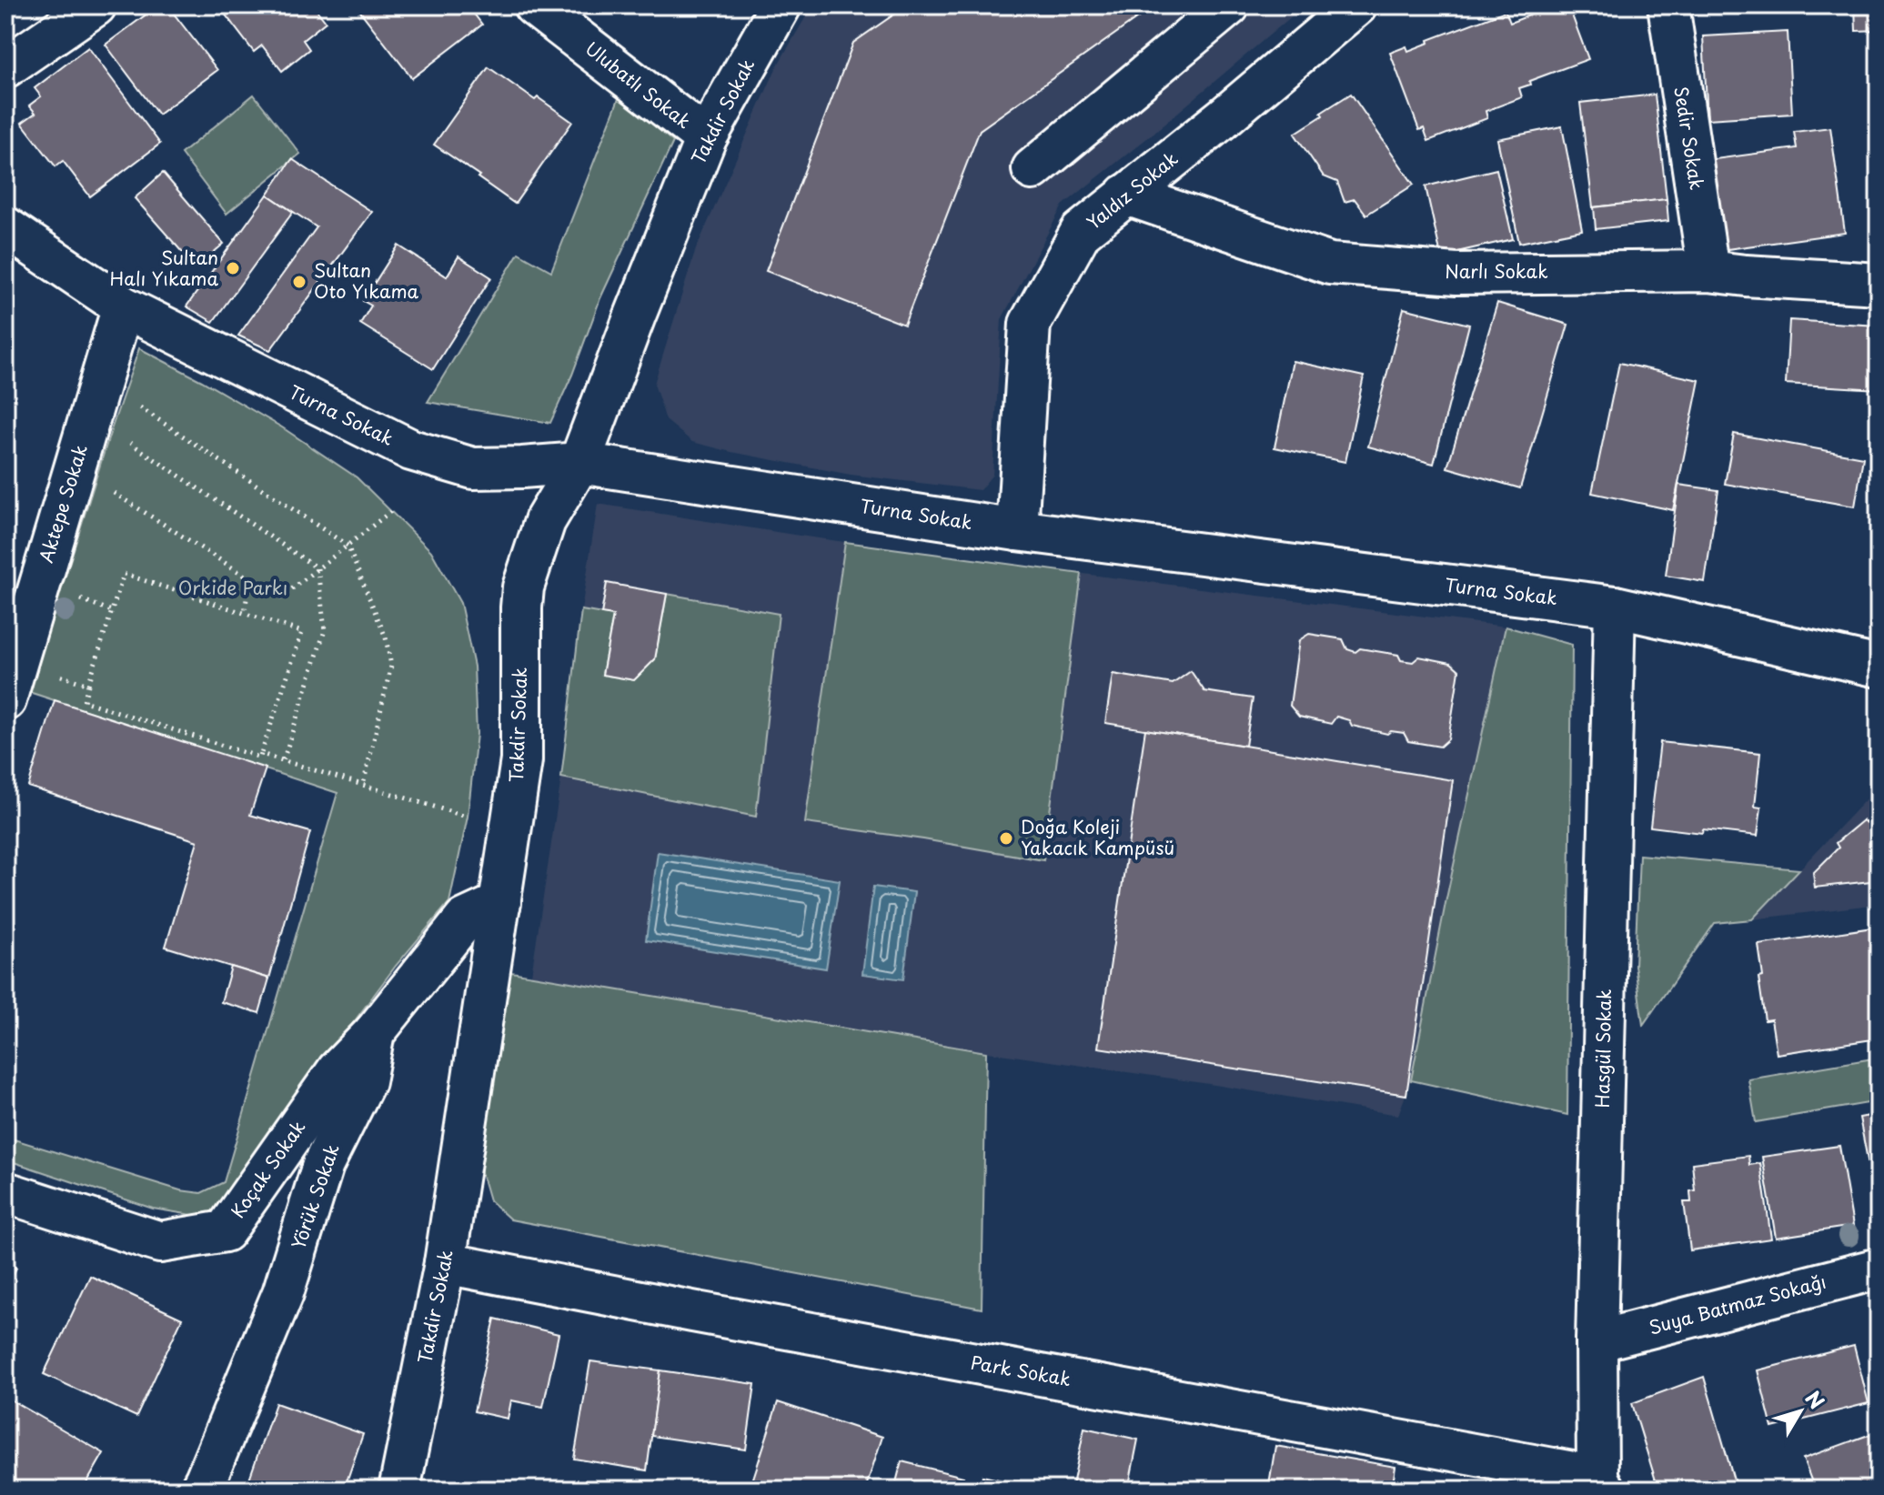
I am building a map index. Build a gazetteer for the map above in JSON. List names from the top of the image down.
{
  "streets": {
    "street": [
      "Ulubatlı Sokak",
      "Takdir Sokak",
      "Sedir Sokak",
      "Yaldız Sokak",
      "Narlı Sokak",
      "Turna Sokak",
      "Aktepe Sokak",
      "Hasgül Sokak",
      "Koçak Sokak",
      "Yörük Sokak",
      "Suya Batmaz Sokağı",
      "Park Sokak"
    ]
  },
  "crossings": [
    ["Ulubatlı Sokak", "Takdir Sokak"],
    ["Takdir Sokak", "Turna Sokak"],
    ["Takdir Sokak", "Yörük Sokak"],
    ["Takdir Sokak", "Park Sokak"],
    ["Sedir Sokak", "Narlı Sokak"],
    ["Yaldız Sokak", "Narlı Sokak"],
    ["Yaldız Sokak", "Turna Sokak"],
    ["Turna Sokak", "Aktepe Sokak"],
    ["Turna Sokak", "Hasgül Sokak"],
    ["Hasgül Sokak", "Suya Batmaz Sokağı"],
    ["Hasgül Sokak", "Park Sokak"],
    ["Koçak Sokak", "Yörük Sokak"]
  ],
  "parks": ["Orkide Parkı"],
  "places": ["Sultan Halı Yıkama", "Sultan Oto Yıkama", "Doğa Koleji Yakacık Kampüsü"],
  "north": "top right"
}
